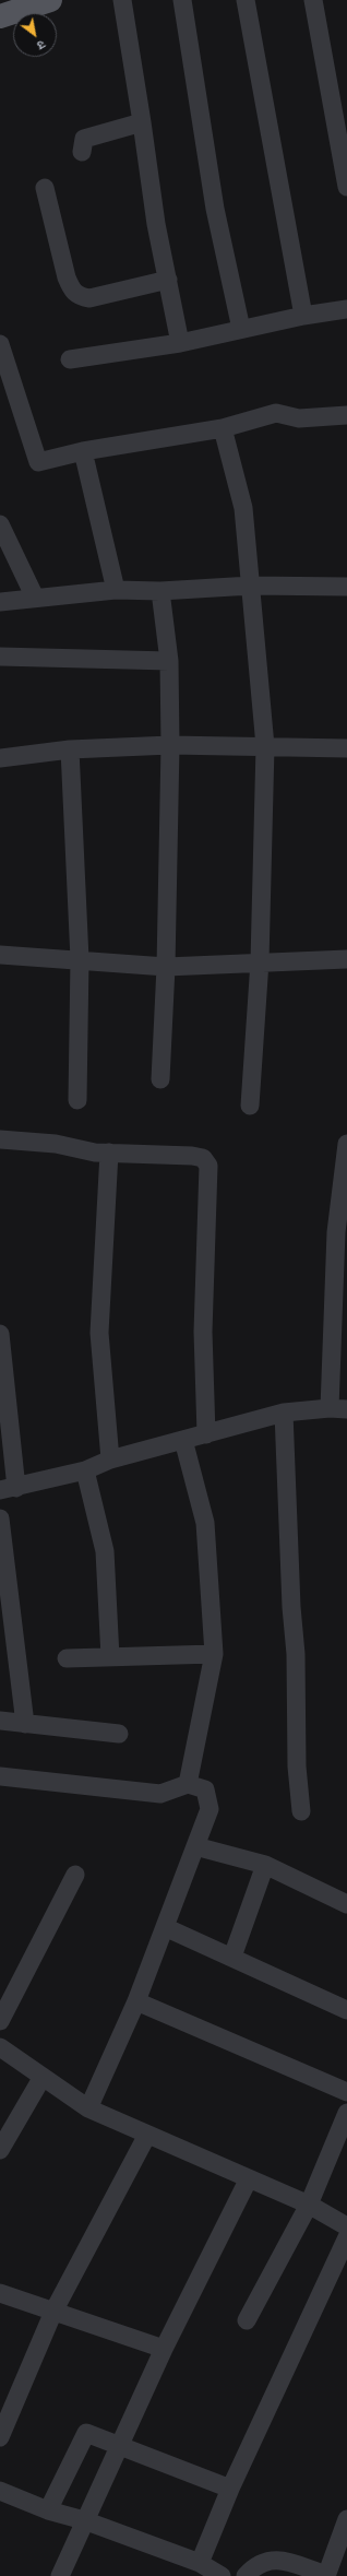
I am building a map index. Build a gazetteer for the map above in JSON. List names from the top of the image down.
{
  "north": "bottom right"
}
